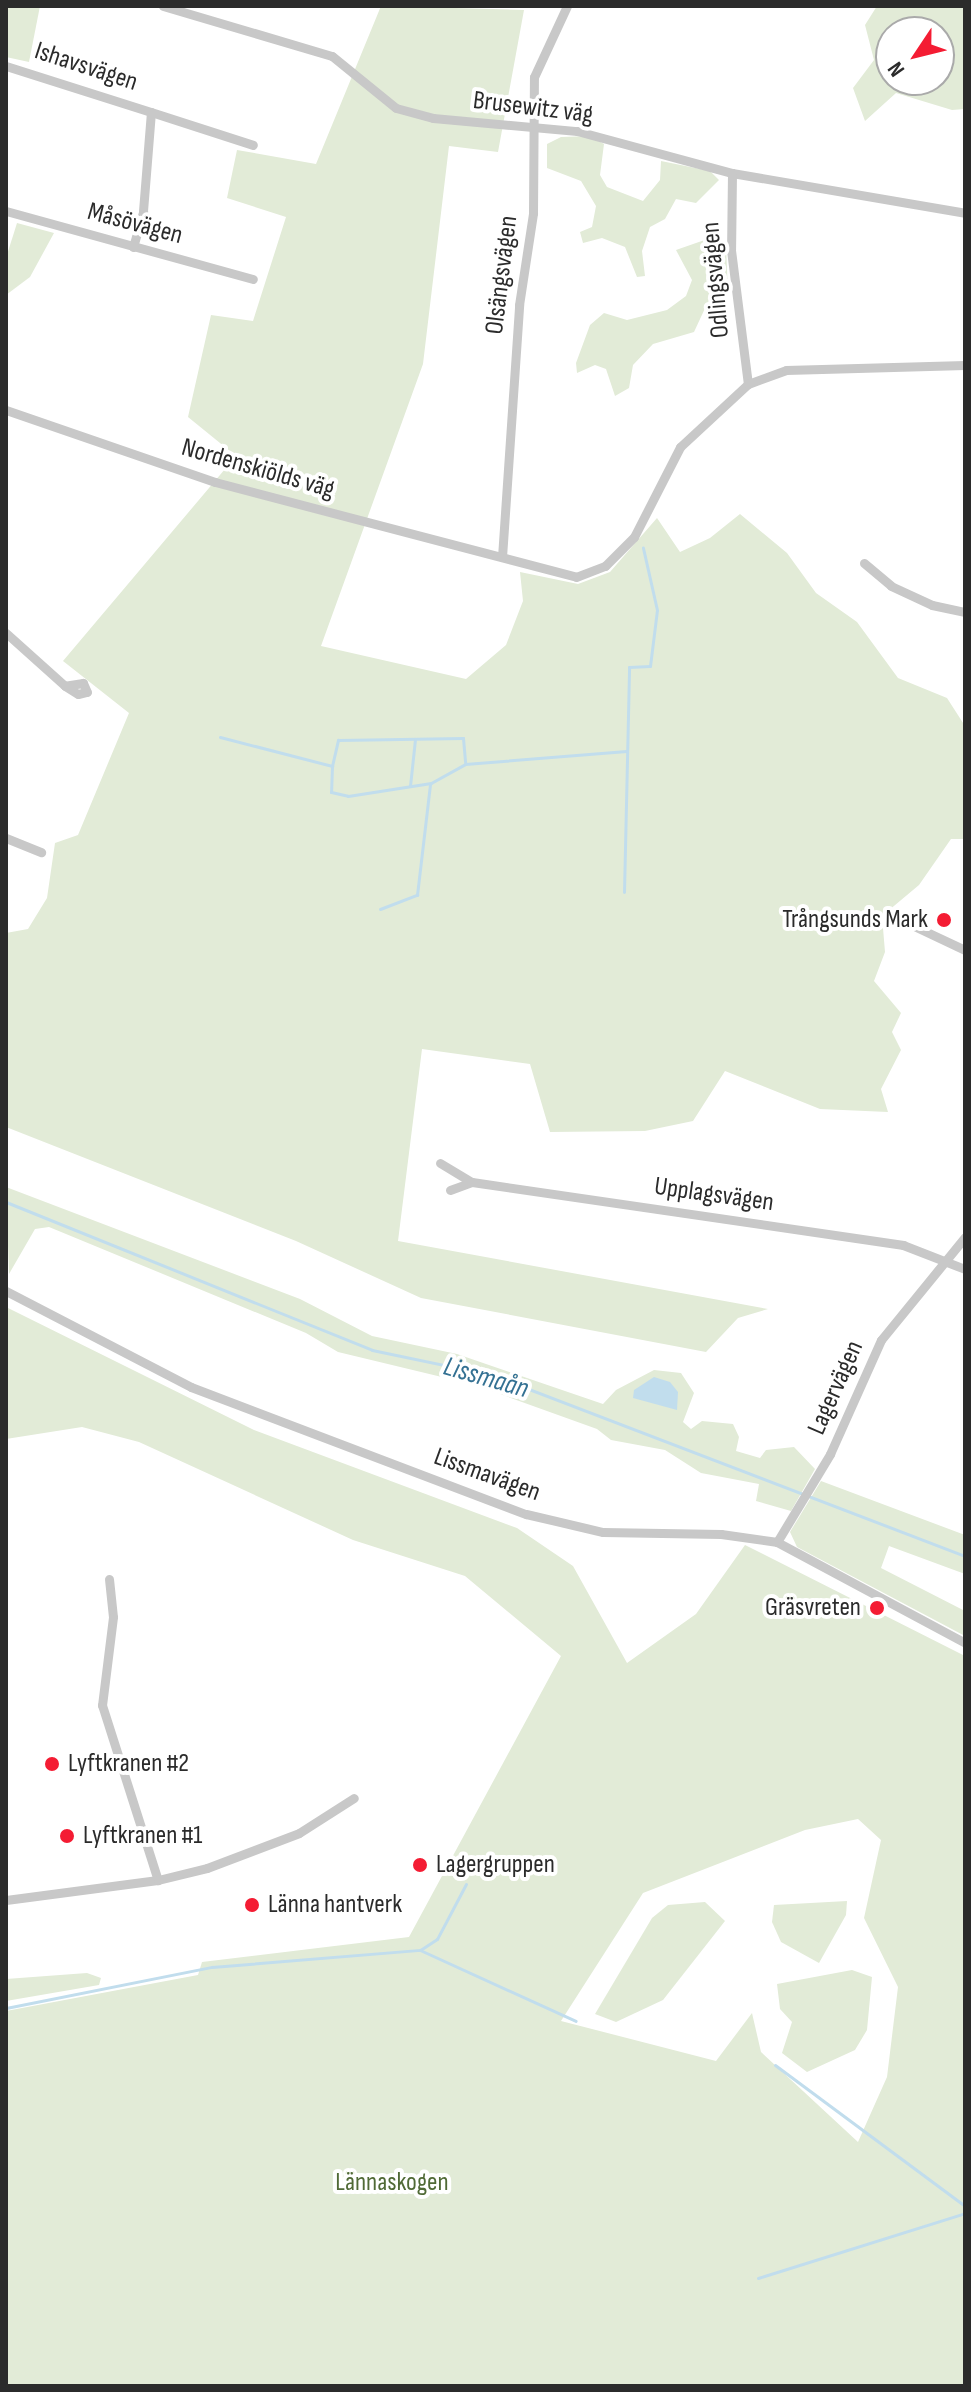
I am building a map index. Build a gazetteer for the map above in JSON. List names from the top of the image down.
{
  "streets": {
    "street": [
      "Ishavsvägen",
      "Brusewitz väg",
      "Måsövägen",
      "Olsängsvägen",
      "Odlingsvägen",
      "Nordenskiölds väg",
      "Upplagsvägen",
      "Lagervägen",
      "Lissmavägen"
    ]
  },
  "crossings": [
    ["Ishavsvägen", "Måsövägen"],
    ["Brusewitz väg", "Olsängsvägen"],
    ["Brusewitz väg", "Odlingsvägen"],
    ["Olsängsvägen", "Nordenskiölds väg"],
    ["Odlingsvägen", "Nordenskiölds väg"],
    ["Upplagsvägen", "Lagervägen"],
    ["Lagervägen", "Lissmavägen"]
  ],
  "water": ["Lissmaån"],
  "parks": ["Lännaskogen"],
  "places": [
    "Trångsunds Mark",
    "Gräsvreten",
    "Lyftkranen #2",
    "Lyftkranen #1",
    "Lagergruppen",
    "Länna hantverk"
  ],
  "north": "bottom left"
}
